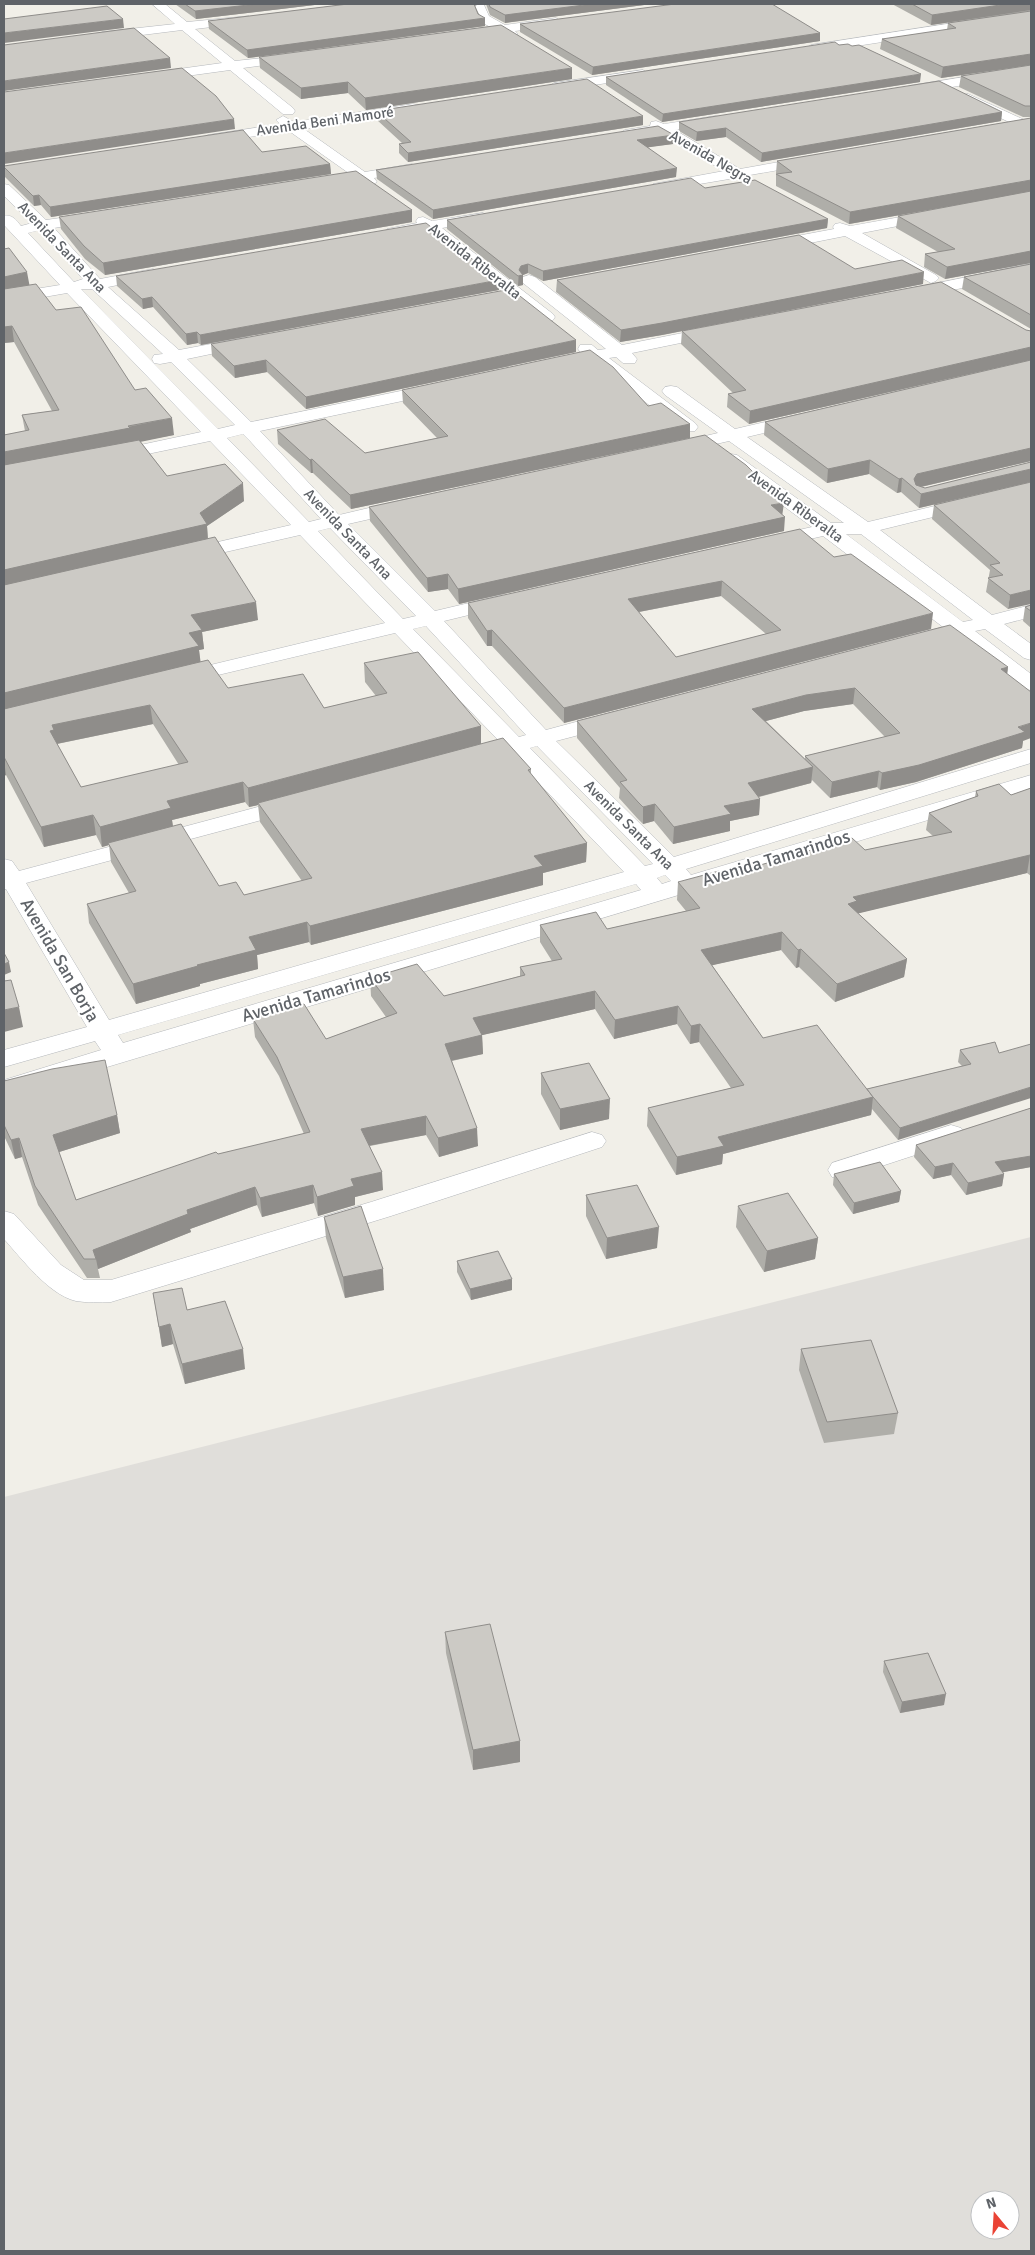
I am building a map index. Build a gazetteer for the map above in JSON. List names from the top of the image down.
{
  "streets": {
    "street": [
      "Avenida Beni Mamoré",
      "Avenida Negra",
      "Avenida Santa Ana",
      "Avenida Riberalta",
      "Avenida Tamarindos",
      "Avenida San Borja"
    ]
  },
  "crossings": [
    ["Avenida Santa Ana", "Avenida Tamarindos"],
    ["Avenida Tamarindos", "Avenida San Borja"]
  ],
  "north": "top"
}
